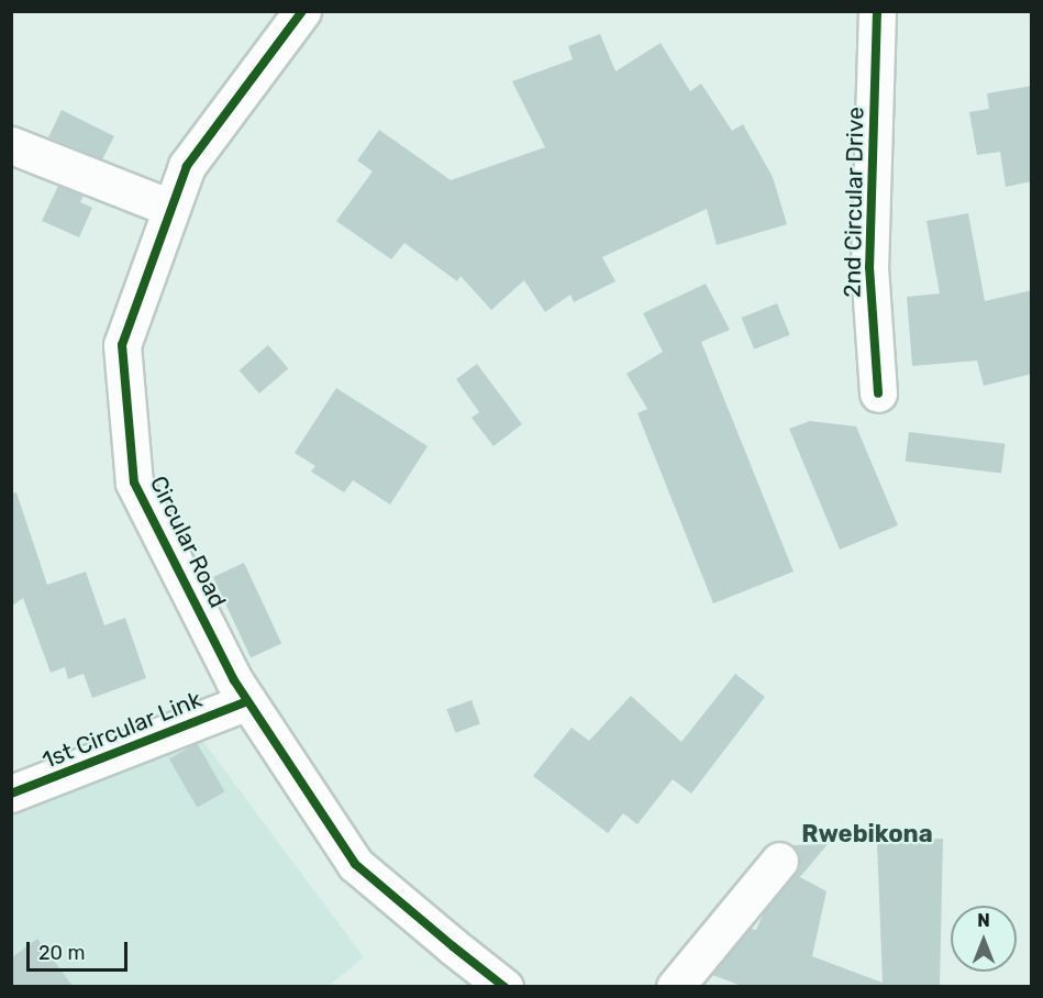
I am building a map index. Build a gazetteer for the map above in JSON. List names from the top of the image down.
{
  "streets": {
    "street": ["2nd Circular Drive", "Circular Road", "1st Circular Link"]
  },
  "crossings": [
    ["Circular Road", "1st Circular Link"]
  ],
  "districts": ["Rwebikona"],
  "scale_bar": "20 m",
  "north": "top"
}
